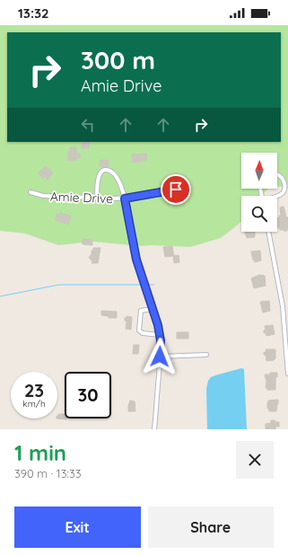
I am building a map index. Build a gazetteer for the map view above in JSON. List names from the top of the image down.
{
  "streets": {
    "street": ["Amie Drive"]
  },
  "north": "top",
  "page": {
    "status": "13:32",
    "turn": ["300 m", "Amie Drive"],
    "speed": "23 km/h",
    "limit": "30",
    "heading": ["1 min", "390 m · 13:33"],
    "buttons": ["Exit", "Share"]
  }
}
